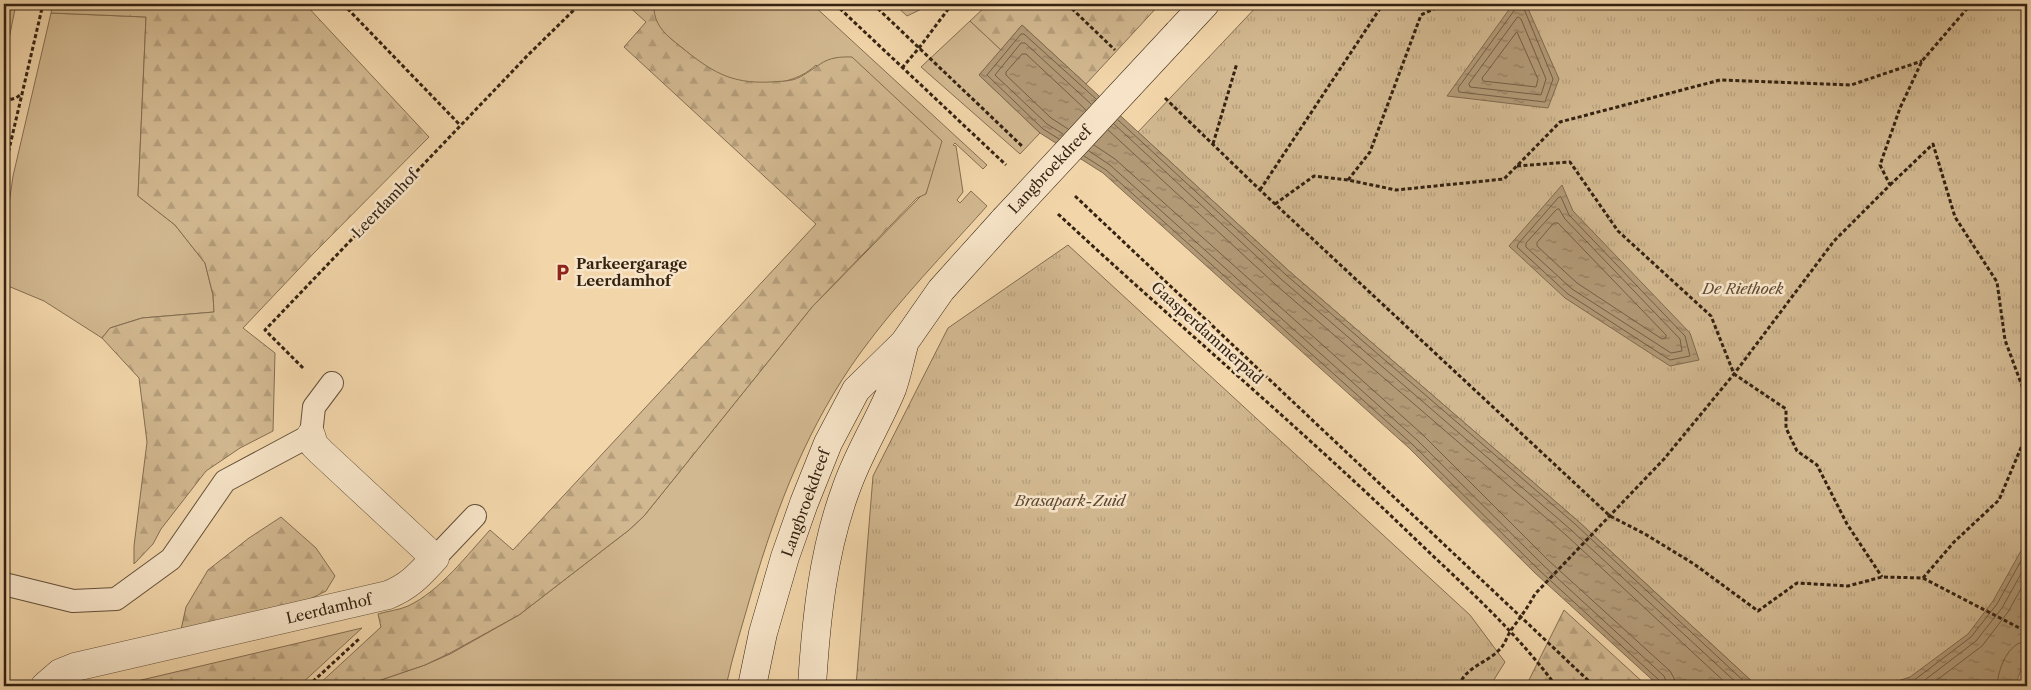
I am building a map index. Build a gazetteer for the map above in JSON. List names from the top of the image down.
{
  "streets": {
    "main road": ["Langbroekdreef", "Leerdamhof"],
    "path": ["Gaasperdammerpad"]
  },
  "parks": ["De Riethoek", "Brasapark-Zuid"],
  "places": {
    "parking": ["Parkeergarage Leerdamhof"]
  }
}
